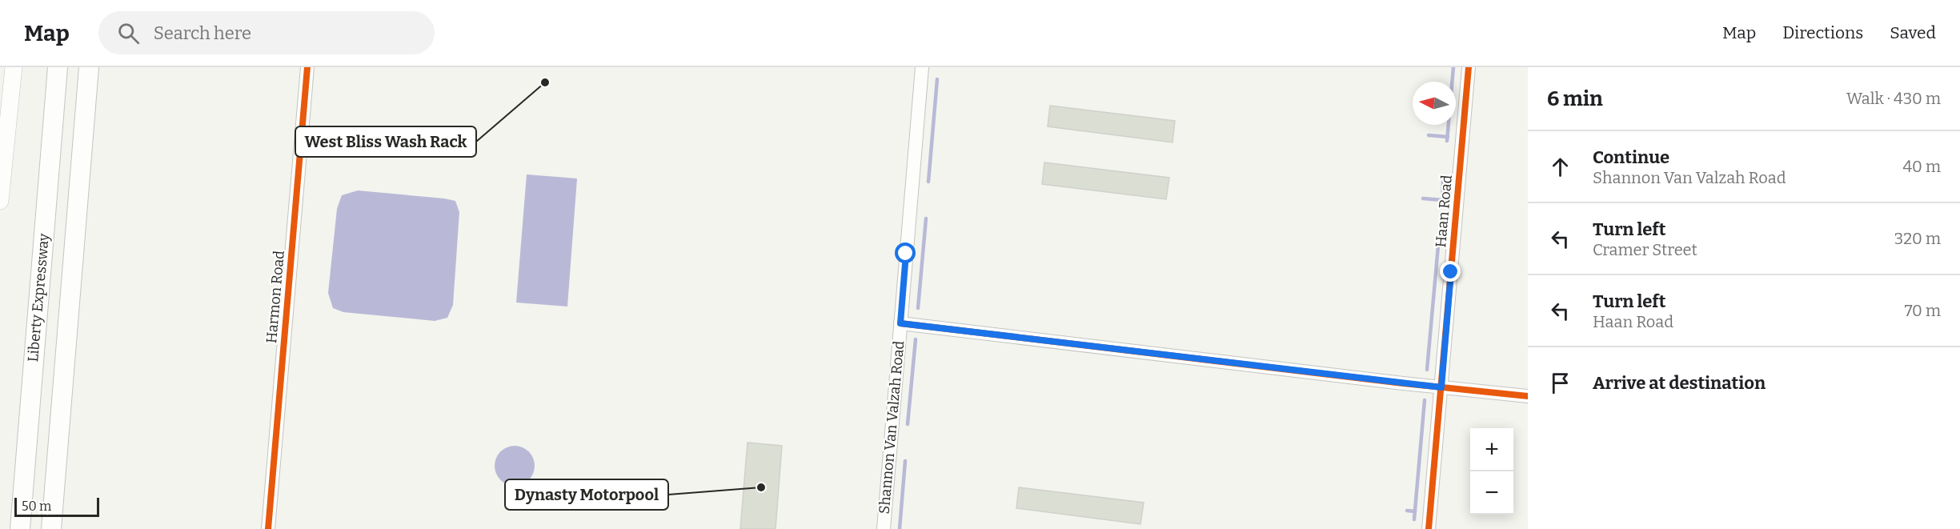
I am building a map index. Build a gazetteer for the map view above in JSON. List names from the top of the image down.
{
  "streets": {
    "highway": ["Liberty Expressway"],
    "street": ["Haan Road", "Harmon Road", "Shannon Van Valzah Road"]
  },
  "places": ["West Bliss Wash Rack", "Dynasty Motorpool"],
  "scale_bar": "50 m",
  "north": "left",
  "page": {
    "header": "Map",
    "search": "Search here",
    "nav": ["Map", "Directions", "Saved"],
    "heading": ["6 min", "Walk · 430 m"],
    "list": [
      ["Continue", "Shannon Van Valzah Road", "40 m"],
      ["Turn left", "Cramer Street", "320 m"],
      ["Turn left", "Haan Road", "70 m"],
      "Arrive at destination"
    ],
    "map_buttons": ["+", "−"],
    "scale": "50 m"
  }
}
